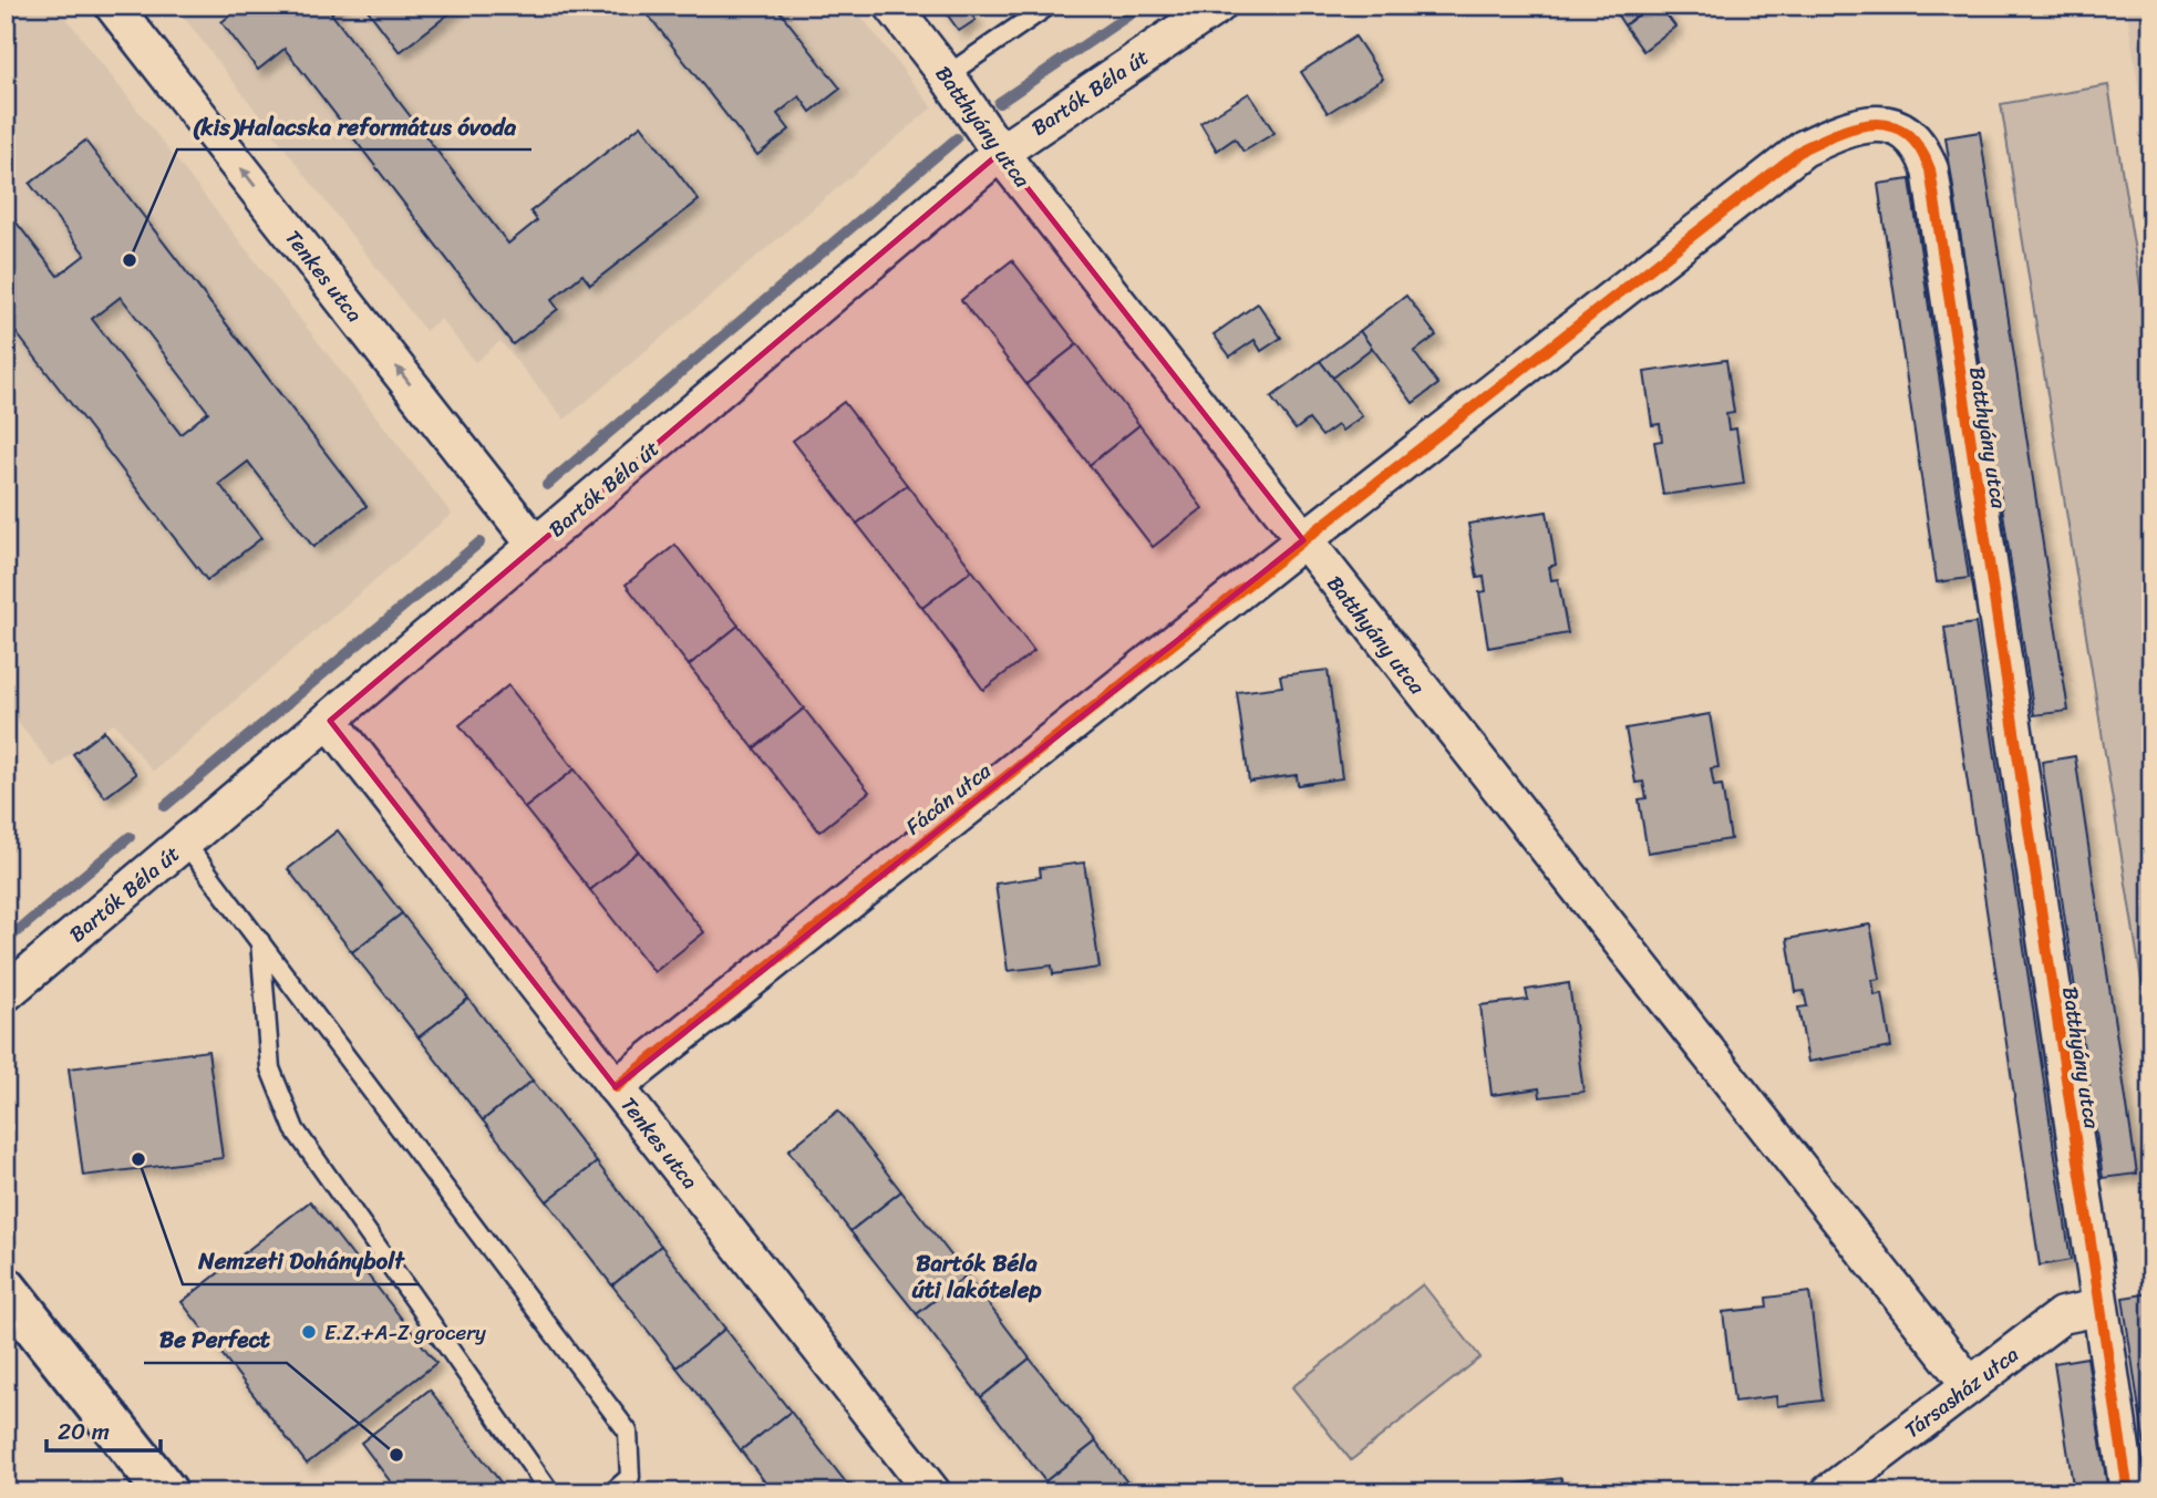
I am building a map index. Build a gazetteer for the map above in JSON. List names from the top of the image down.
{
  "streets": {
    "street": [
      "Bartók Béla út",
      "Batthyány utca",
      "Tenkes utca",
      "Fácán utca",
      "Társasház utca"
    ]
  },
  "crossings": [
    ["Bartók Béla út", "Batthyány utca"],
    ["Bartók Béla út", "Tenkes utca"],
    ["Batthyány utca", "Fácán utca"],
    ["Batthyány utca", "Társasház utca"],
    ["Tenkes utca", "Fácán utca"]
  ],
  "one_way": ["Tenkes utca"],
  "districts": ["Bartók Béla úti lakótelep"],
  "places": [
    "(kis)Halacska református óvoda",
    "Nemzeti Dohánybolt",
    "E.Z.+A-Z grocery",
    "Be Perfect"
  ],
  "scale_bar": "20 m"
}
